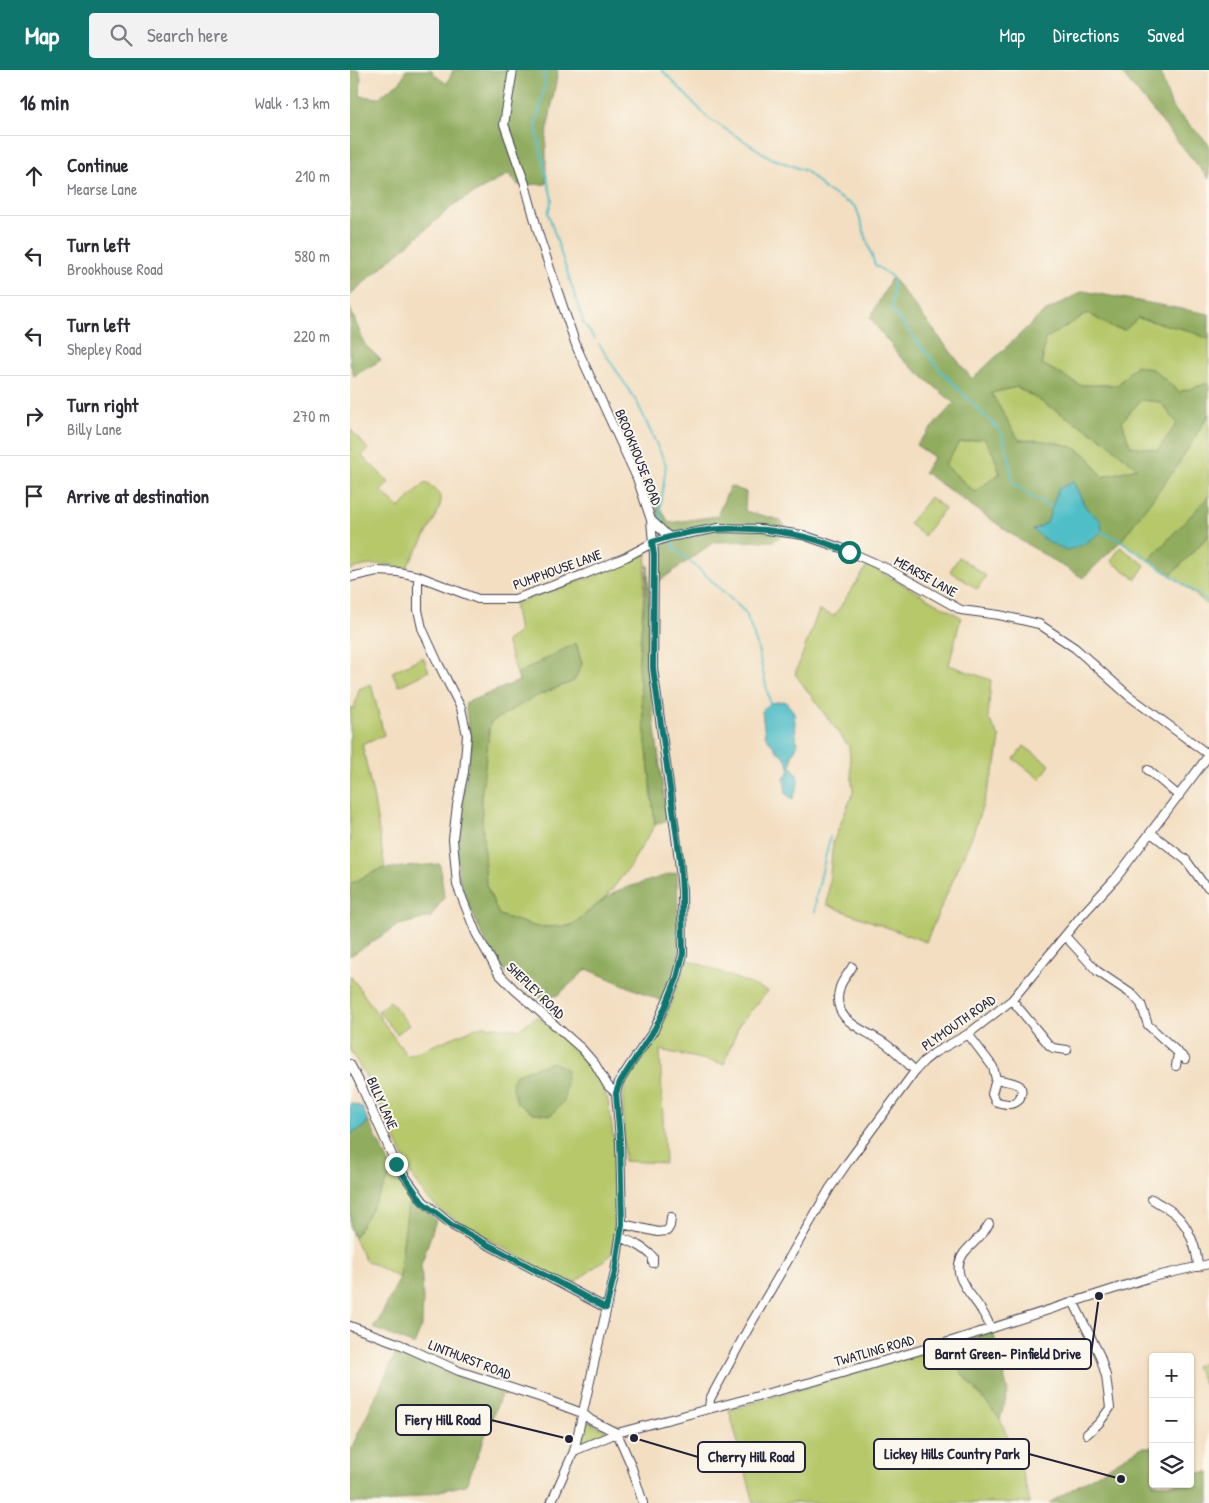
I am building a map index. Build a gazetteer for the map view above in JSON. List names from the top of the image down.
{
  "streets": {
    "street": [
      "BROOKHOUSE ROAD",
      "PUMPHOUSE LANE",
      "MEARSE LANE",
      "SHEPLEY ROAD",
      "PLYMOUTH ROAD",
      "BILLY LANE",
      "TWATLING ROAD",
      "LINTHURST ROAD"
    ]
  },
  "crossings": [
    ["BROOKHOUSE ROAD", "PUMPHOUSE LANE"],
    ["BROOKHOUSE ROAD", "MEARSE LANE"],
    ["BROOKHOUSE ROAD", "SHEPLEY ROAD"],
    ["PUMPHOUSE LANE", "MEARSE LANE"],
    ["PUMPHOUSE LANE", "SHEPLEY ROAD"],
    ["MEARSE LANE", "PLYMOUTH ROAD"],
    ["PLYMOUTH ROAD", "TWATLING ROAD"],
    ["TWATLING ROAD", "LINTHURST ROAD"]
  ],
  "places": [
    "Barnt Green- Pinfield Drive",
    "Cherry Hill Road",
    "Fiery Hill Road",
    "Lickey Hills Country Park"
  ],
  "page": {
    "header": "Map",
    "search": "Search here",
    "nav": ["Map", "Directions", "Saved"],
    "heading": ["16 min", "Walk · 1.3 km"],
    "list": [
      ["Continue", "Mearse Lane", "210 m"],
      ["Turn left", "Brookhouse Road", "580 m"],
      ["Turn left", "Shepley Road", "220 m"],
      ["Turn right", "Billy Lane", "270 m"],
      "Arrive at destination"
    ],
    "map_buttons": ["+", "−"]
  }
}
